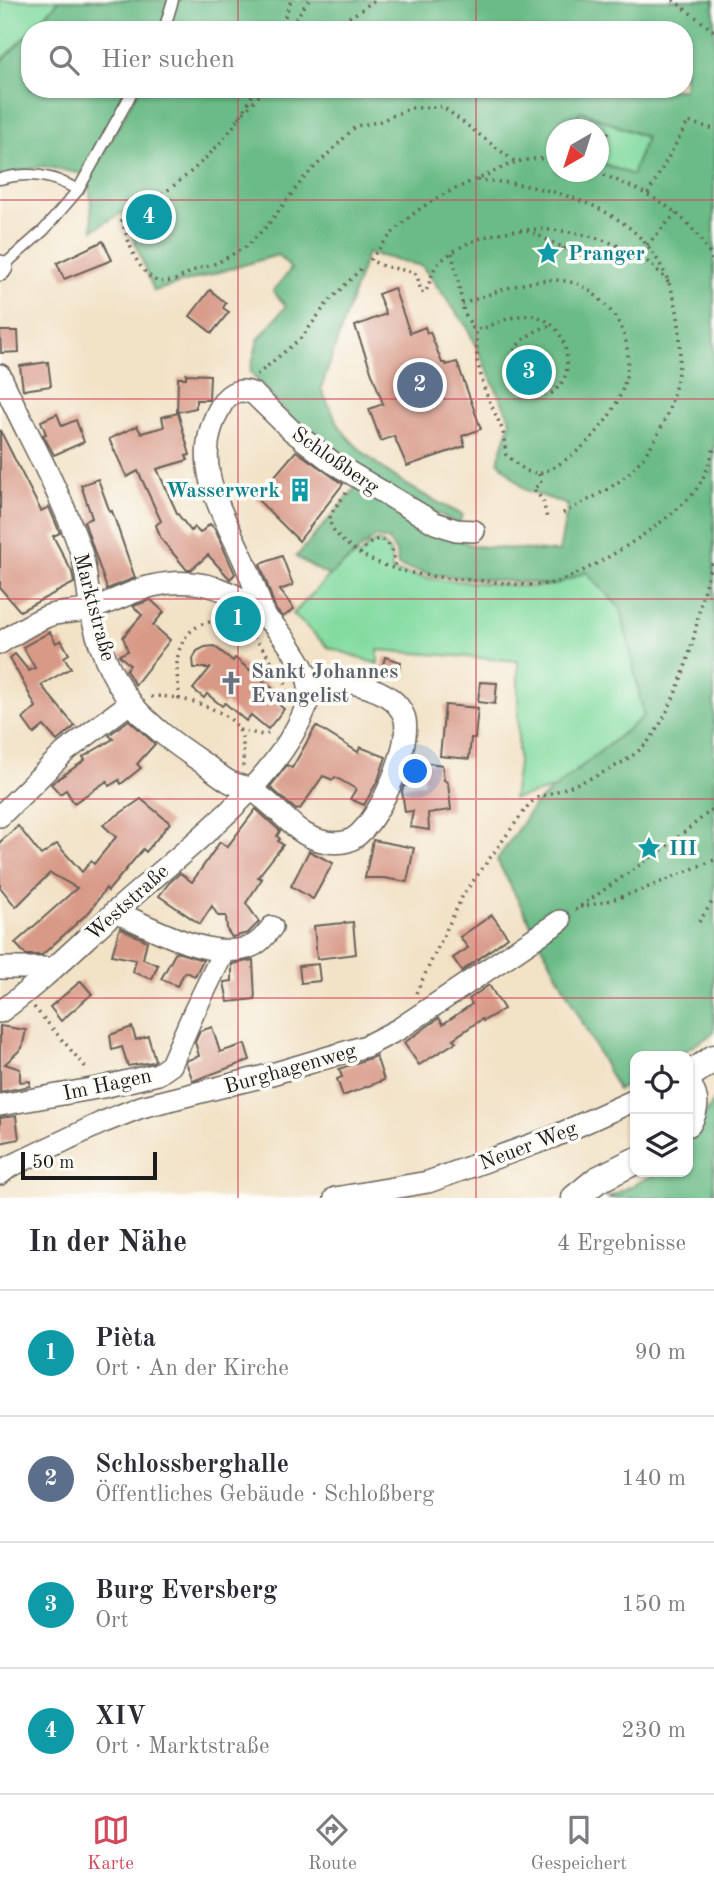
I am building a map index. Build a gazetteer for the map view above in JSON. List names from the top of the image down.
{
  "streets": {
    "street": [
      "Schloßberg",
      "Marktstraße",
      "Weststraße",
      "Burghagenweg",
      "Im Hagen",
      "Neuer Weg"
    ]
  },
  "crossings": [
    ["Marktstraße", "Weststraße"]
  ],
  "places": {
    "place": ["Pranger", "III"],
    "building": ["Wasserwerk"],
    "church": ["Sankt Johannes Evangelist"]
  },
  "scale_bar": "50 m",
  "north": "bottom left",
  "page": {
    "search": "Hier suchen",
    "pins": [
      "4",
      "3",
      "2",
      "1"
    ],
    "scale": "50 m",
    "heading": ["In der Nähe", "4 Ergebnisse"],
    "list": [
      {
        "mark": "1",
        "name": "Pièta",
        "note": "Ort · An der Kirche",
        "value": "90 m"
      },
      {
        "mark": "2",
        "name": "Schlossberghalle",
        "note": "Öffentliches Gebäude · Schloßberg",
        "value": "140 m"
      },
      {
        "mark": "3",
        "name": "Burg Eversberg",
        "note": "Ort",
        "value": "150 m"
      },
      {
        "mark": "4",
        "name": "XIV",
        "note": "Ort · Marktstraße",
        "value": "230 m"
      }
    ],
    "nav": ["Karte", "Route", "Gespeichert"]
  }
}
